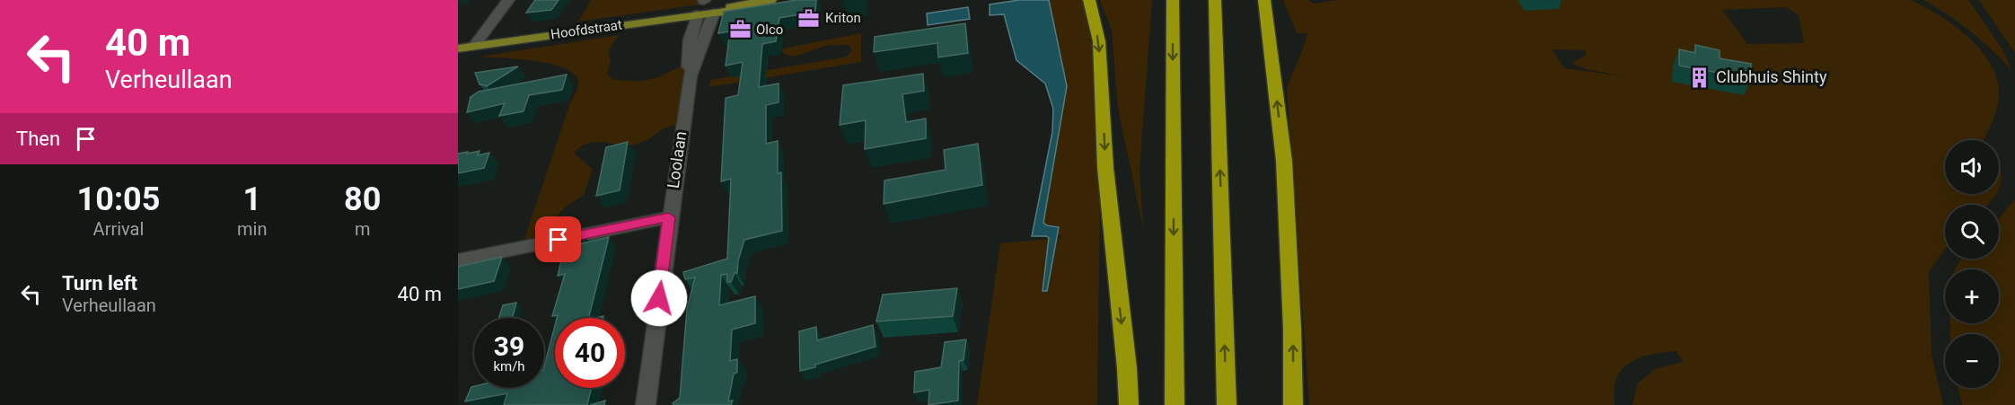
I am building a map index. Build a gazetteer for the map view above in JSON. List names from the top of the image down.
{
  "streets": {
    "main road": ["Hoofdstraat"],
    "street": ["Loolaan"]
  },
  "crossings": [
    ["Hoofdstraat", "Loolaan"]
  ],
  "places": {
    "office": ["Kriton", "Olco"],
    "building": ["Clubhuis Shinty"]
  },
  "page": {
    "turn": ["40 m", "Verheullaan"],
    "then": "Then",
    "map_buttons": ["+", "−"],
    "eta": [
      "10:05",
      "Arrival",
      "1",
      "min",
      "80",
      "m"
    ],
    "list": [
      {
        "name": "Turn left",
        "note": "Verheullaan",
        "value": "40 m"
      }
    ],
    "speed": "39 km/h",
    "limit": "40"
  }
}
